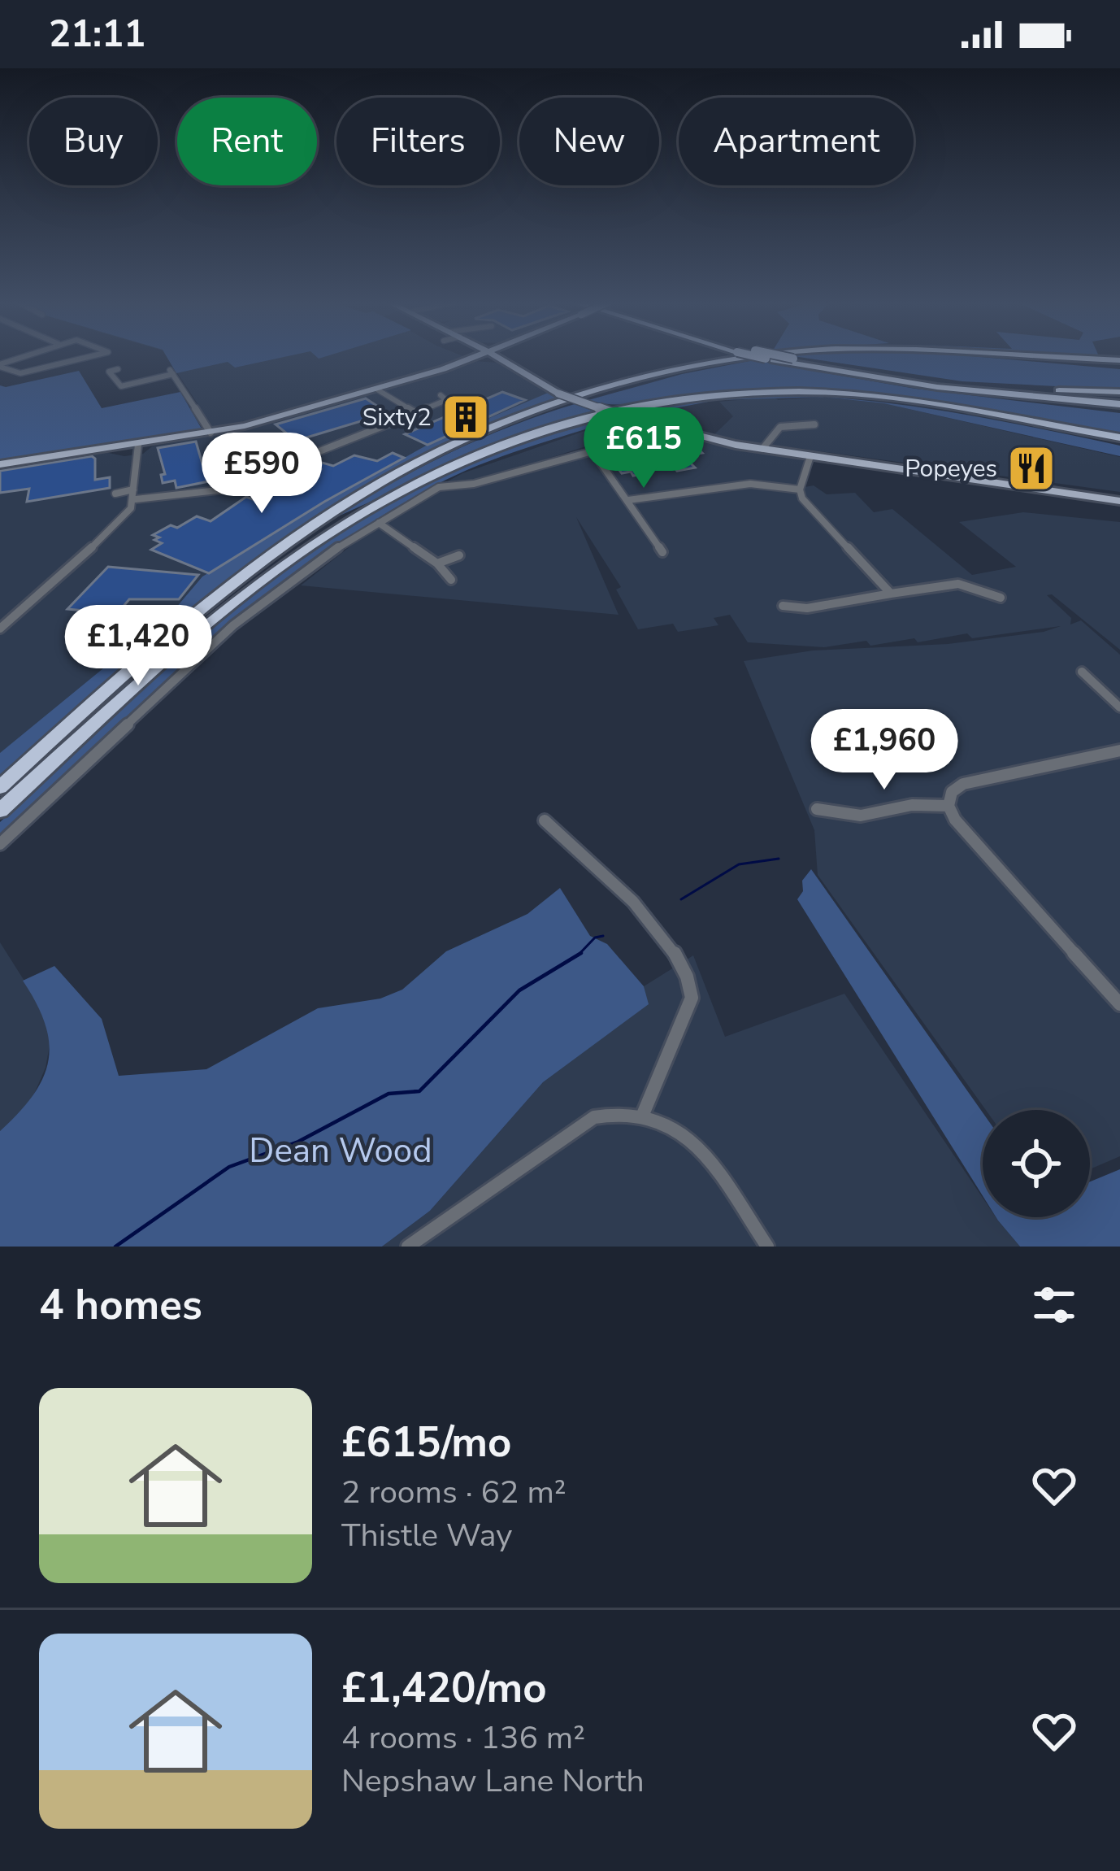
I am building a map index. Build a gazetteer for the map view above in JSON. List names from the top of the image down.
{
  "parks": ["Dean Wood"],
  "places": {
    "building": ["Sixty2"],
    "restaurant": ["Popeyes"]
  },
  "page": {
    "status": "21:11",
    "chip": [
      "Buy",
      "Rent",
      "Filters",
      "New",
      "Apartment"
    ],
    "price": [
      "£615",
      "£590",
      "£1,420",
      "£1,960"
    ],
    "heading": "4 homes",
    "list": [
      {
        "name": "£615/mo",
        "note": "2 rooms · 62 m² · Thistle Way"
      },
      {
        "name": "£1,420/mo",
        "note": "4 rooms · 136 m² · Nepshaw Lane North"
      }
    ]
  }
}
